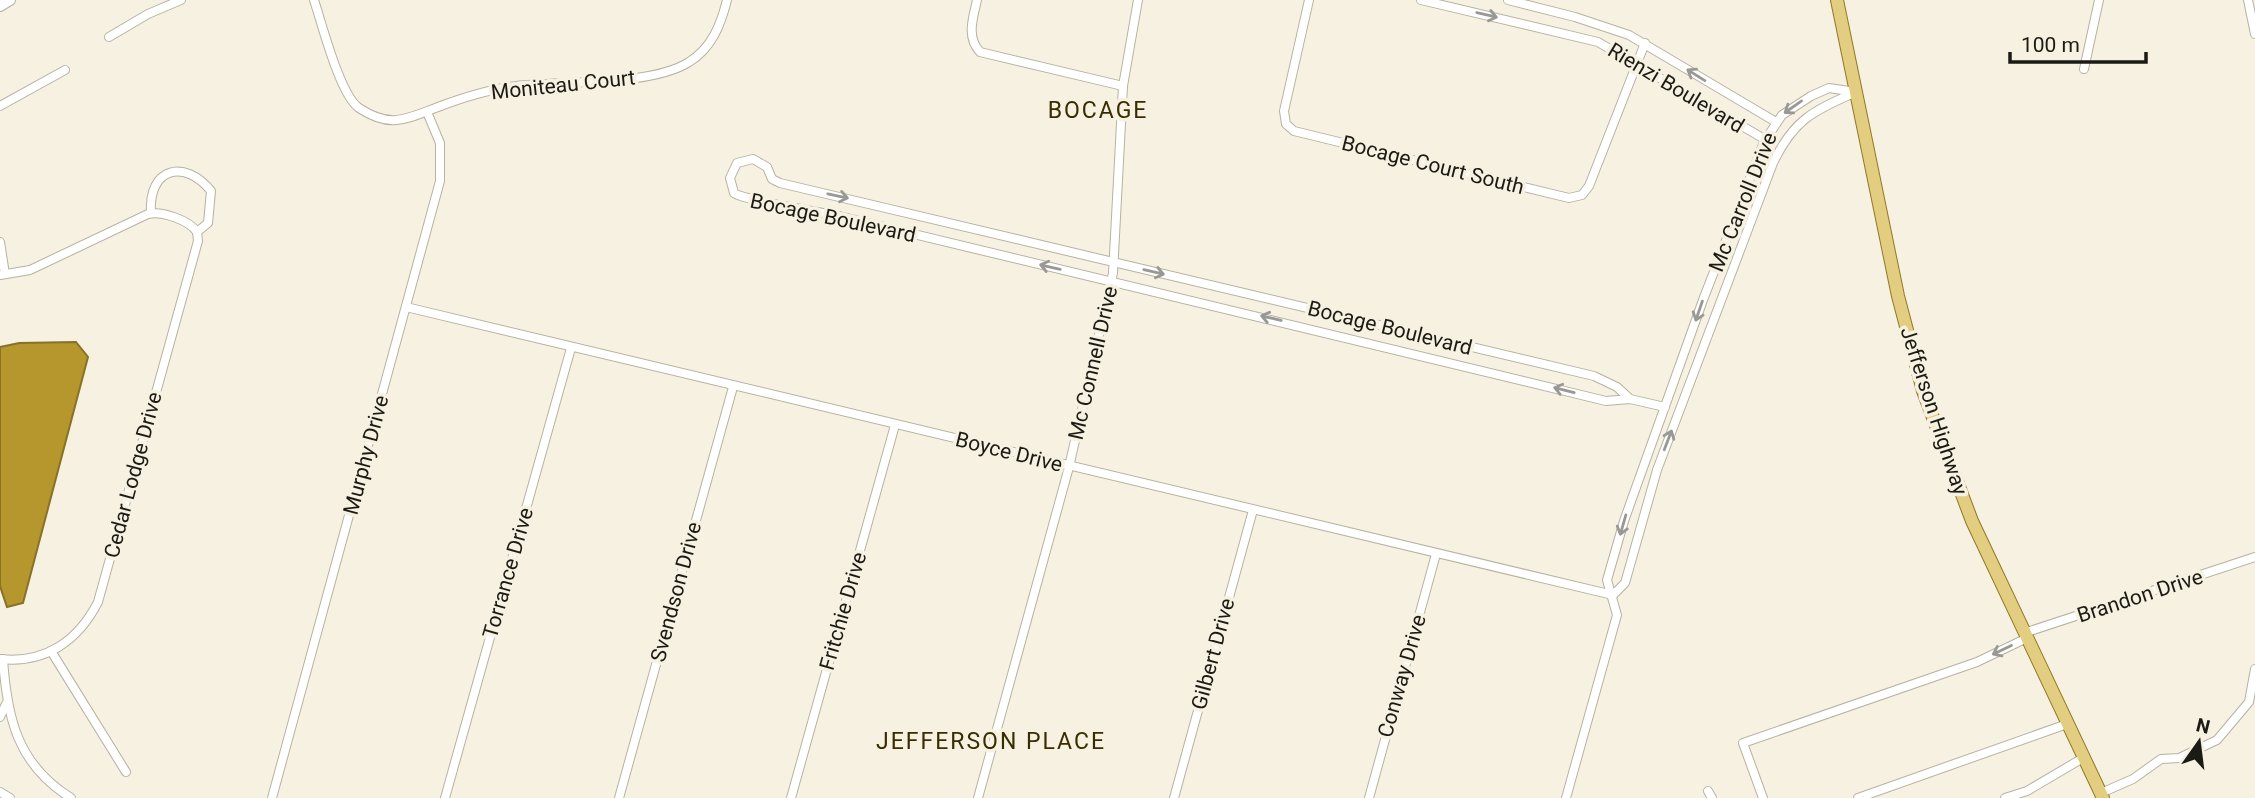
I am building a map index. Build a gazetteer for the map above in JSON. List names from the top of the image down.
{
  "streets": {
    "main road": ["Jefferson Highway"],
    "street": [
      "Moniteau Court",
      "Rienzi Boulevard",
      "Bocage Court South",
      "Mc Carroll Drive",
      "Bocage Boulevard",
      "Mc Connell Drive",
      "Boyce Drive",
      "Murphy Drive",
      "Cedar Lodge Drive",
      "Torrance Drive",
      "Svendson Drive",
      "Brandon Drive",
      "Fritchie Drive",
      "Gilbert Drive",
      "Conway Drive"
    ]
  },
  "crossings": [
    ["Moniteau Court", "Murphy Drive"],
    ["Rienzi Boulevard", "Bocage Court South"],
    ["Rienzi Boulevard", "Mc Carroll Drive"],
    ["Mc Carroll Drive", "Bocage Boulevard"],
    ["Mc Carroll Drive", "Jefferson Highway"],
    ["Mc Carroll Drive", "Boyce Drive"],
    ["Bocage Boulevard", "Mc Connell Drive"],
    ["Mc Connell Drive", "Boyce Drive"],
    ["Jefferson Highway", "Brandon Drive"],
    ["Boyce Drive", "Murphy Drive"],
    ["Boyce Drive", "Torrance Drive"],
    ["Boyce Drive", "Svendson Drive"],
    ["Boyce Drive", "Fritchie Drive"],
    ["Boyce Drive", "Gilbert Drive"],
    ["Boyce Drive", "Conway Drive"]
  ],
  "one_way": ["Brandon Drive"],
  "districts": ["BOCAGE", "JEFFERSON PLACE"],
  "scale_bar": "100 m",
  "north": "top"
}
